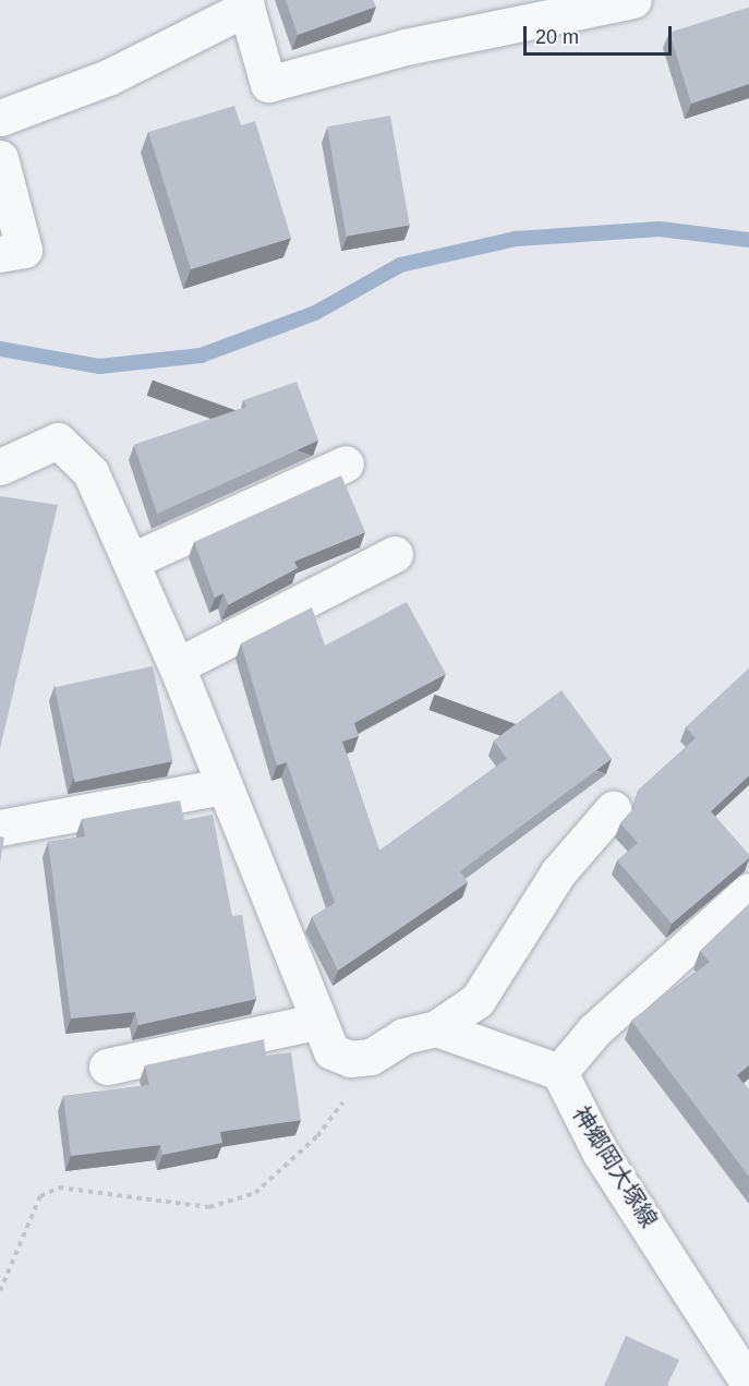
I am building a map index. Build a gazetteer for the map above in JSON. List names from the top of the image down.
{
  "streets": {
    "street": ["神郷岡大塚線"]
  },
  "scale_bar": "20 m"
}
